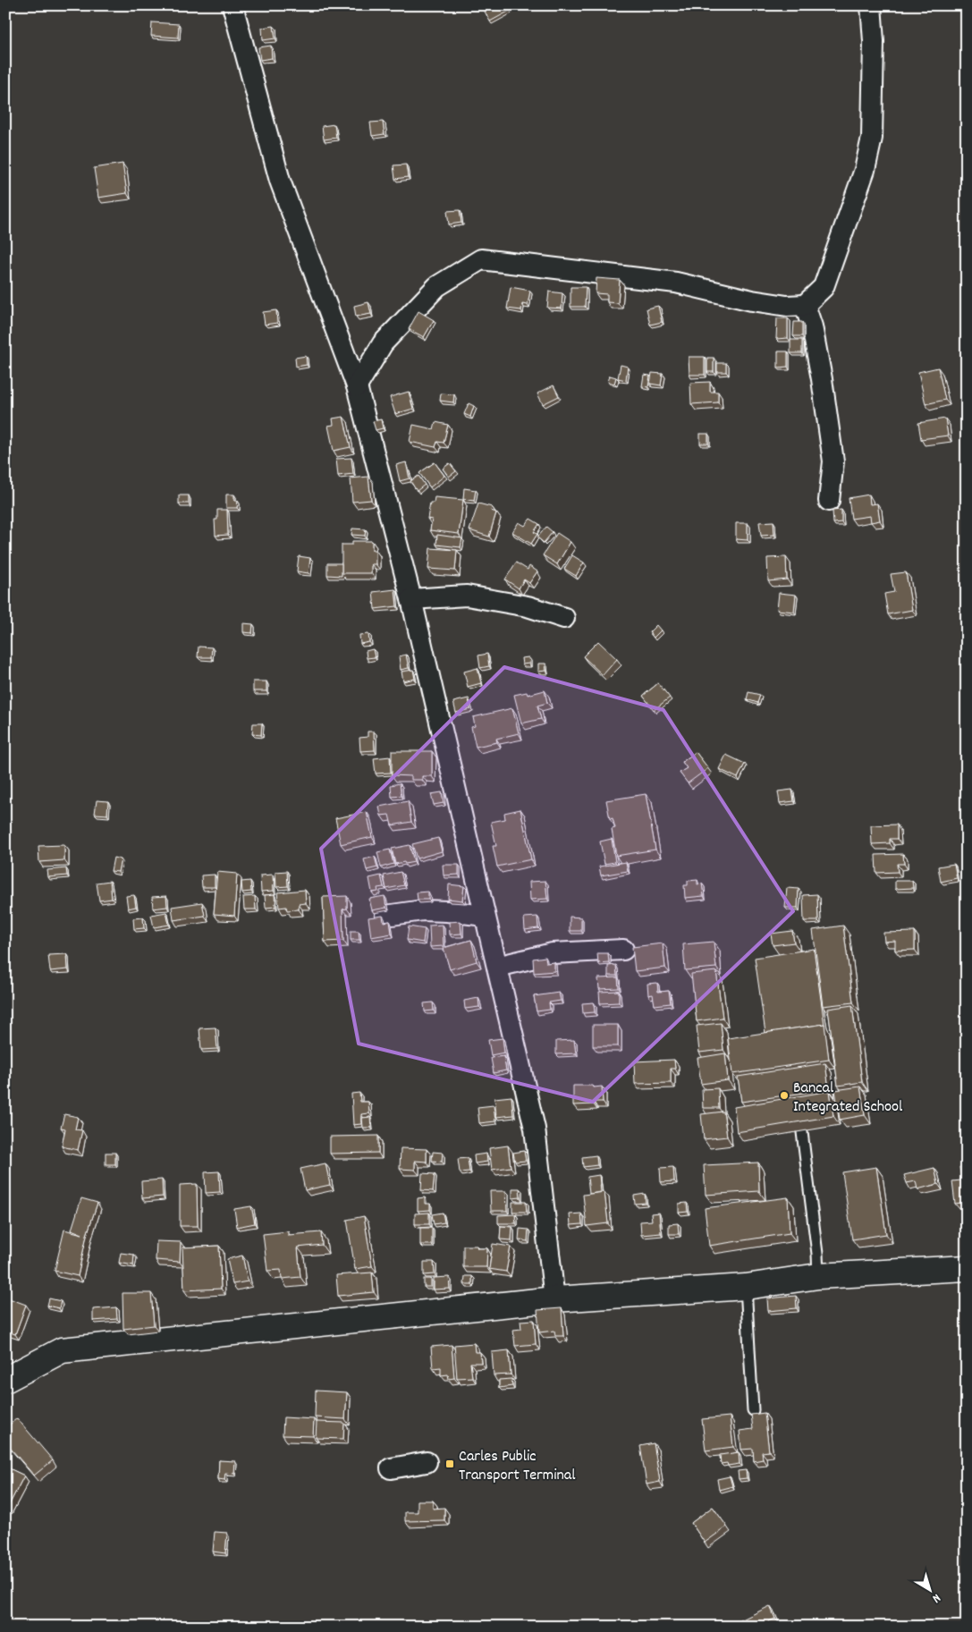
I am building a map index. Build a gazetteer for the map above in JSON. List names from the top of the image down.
{
  "places": {
    "other": ["Bancal Integrated School"],
    "transit": ["Carles Public Transport Terminal"]
  },
  "north": "bottom right"
}
